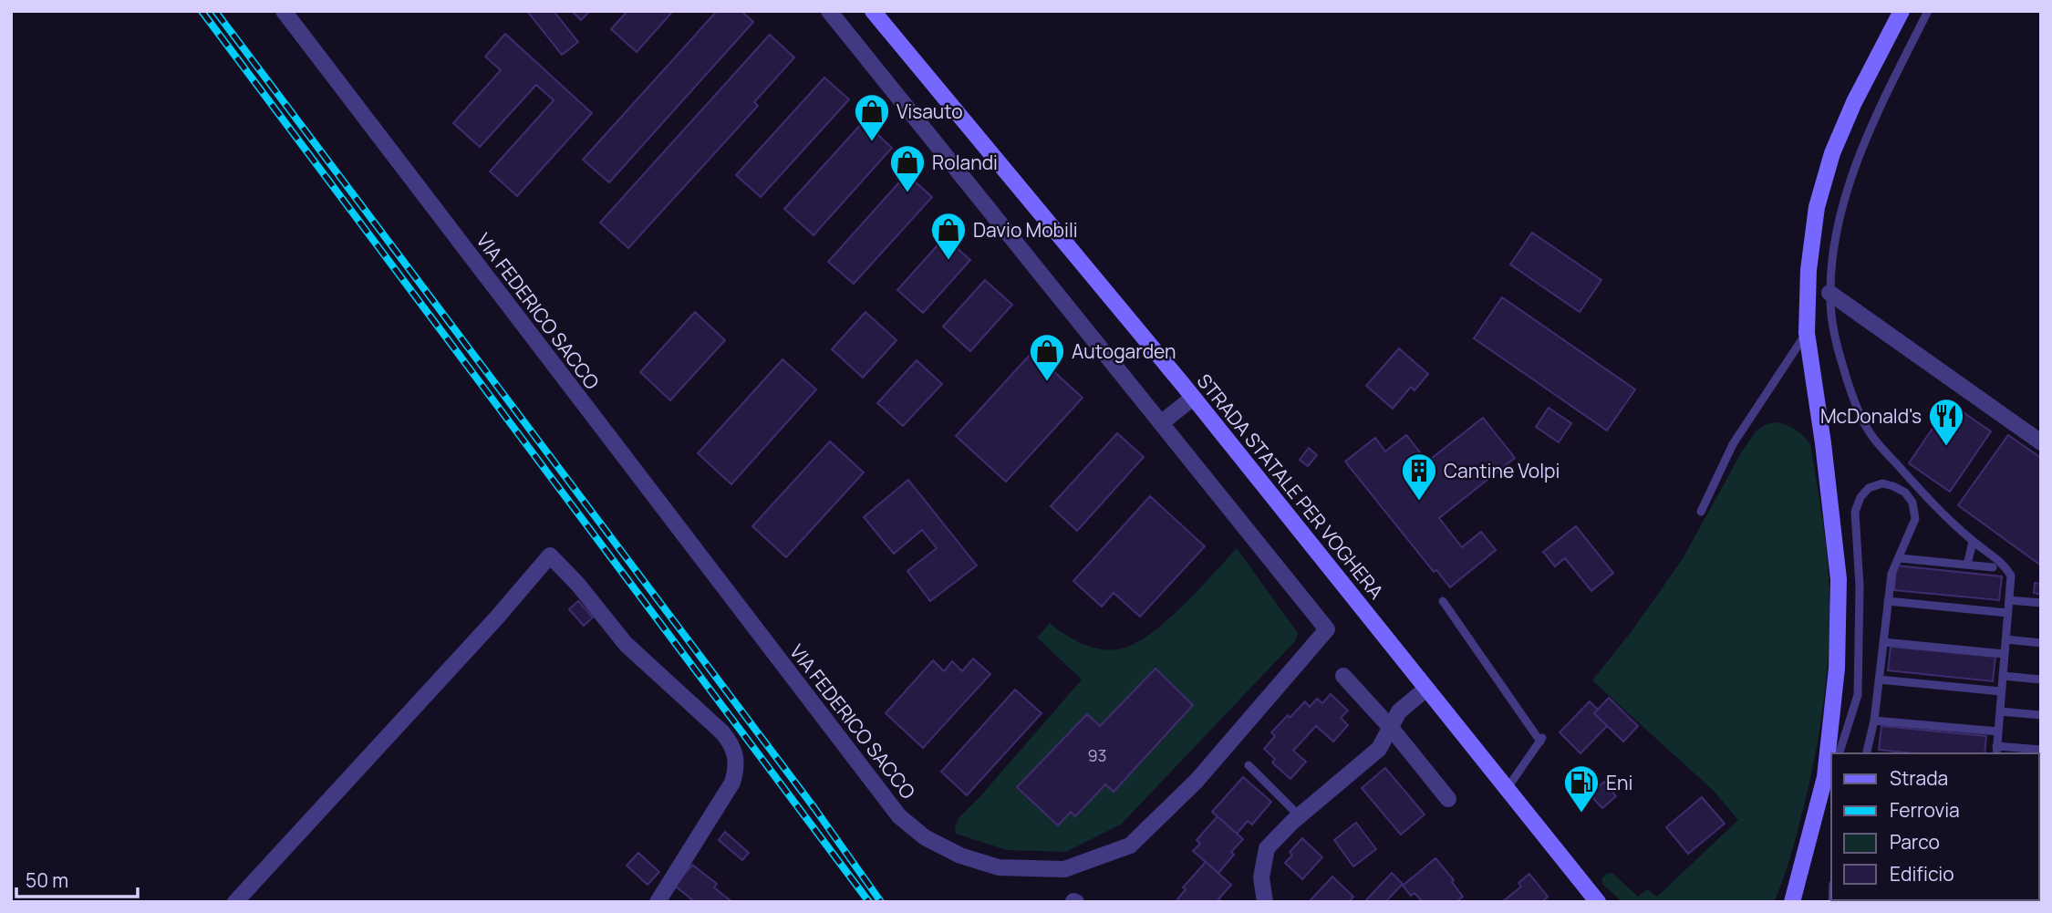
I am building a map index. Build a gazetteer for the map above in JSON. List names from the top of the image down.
{
  "streets": {
    "main road": ["STRADA STATALE PER VOGHERA"],
    "street": ["VIA FEDERICO SACCO"]
  },
  "places": {
    "shop": [
      "Visauto",
      "Rolandi",
      "Davio Mobili",
      "Autogarden"
    ],
    "restaurant": ["McDonald's"],
    "building": ["Cantine Volpi"],
    "fuel station": ["Eni"]
  },
  "house_numbers": ["93"],
  "legend": [
    "Strada",
    "Ferrovia",
    "Parco",
    "Edificio"
  ],
  "scale_bar": "50 m"
}
